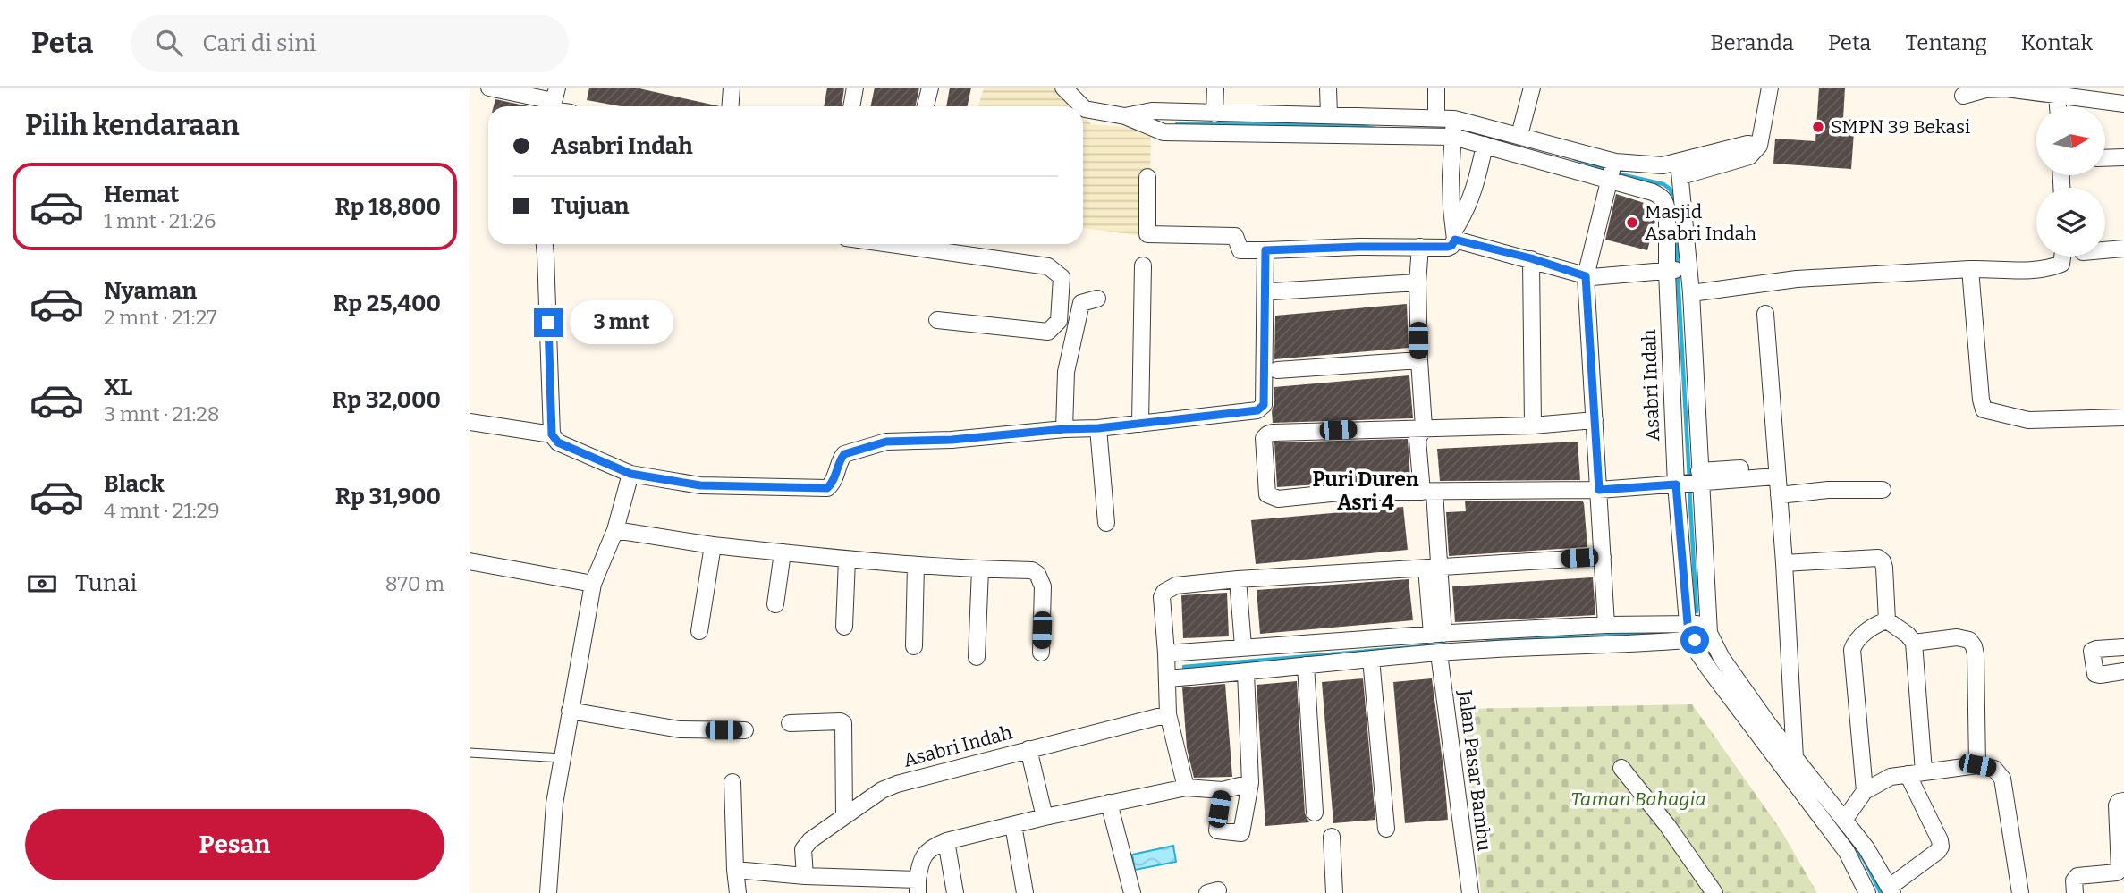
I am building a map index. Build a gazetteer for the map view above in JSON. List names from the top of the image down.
{
  "streets": {
    "street": ["Asabri Indah", "Jalan Pasar Bambu"]
  },
  "districts": ["Puri Duren Asri 4"],
  "parks": ["Taman Bahagia"],
  "places": ["SMPN 39 Bekasi", "Masjid Asabri Indah"],
  "north": "right",
  "page": {
    "header": "Peta",
    "search": "Cari di sini",
    "nav": [
      "Beranda",
      "Peta",
      "Tentang",
      "Kontak"
    ],
    "heading": "Pilih kendaraan",
    "banner": ["Asabri Indah", "Tujuan"],
    "list": [
      {
        "name": "Hemat",
        "note": "1 mnt · 21:26",
        "value": "Rp 18,800"
      },
      {
        "name": "Nyaman",
        "note": "2 mnt · 21:27",
        "value": "Rp 25,400"
      },
      {
        "name": "XL",
        "note": "3 mnt · 21:28",
        "value": "Rp 32,000"
      },
      {
        "name": "Black",
        "note": "4 mnt · 21:29",
        "value": "Rp 31,900"
      }
    ],
    "bubble": "3 mnt",
    "pay": ["Tunai", "870 m"],
    "buttons": "Pesan"
  }
}
